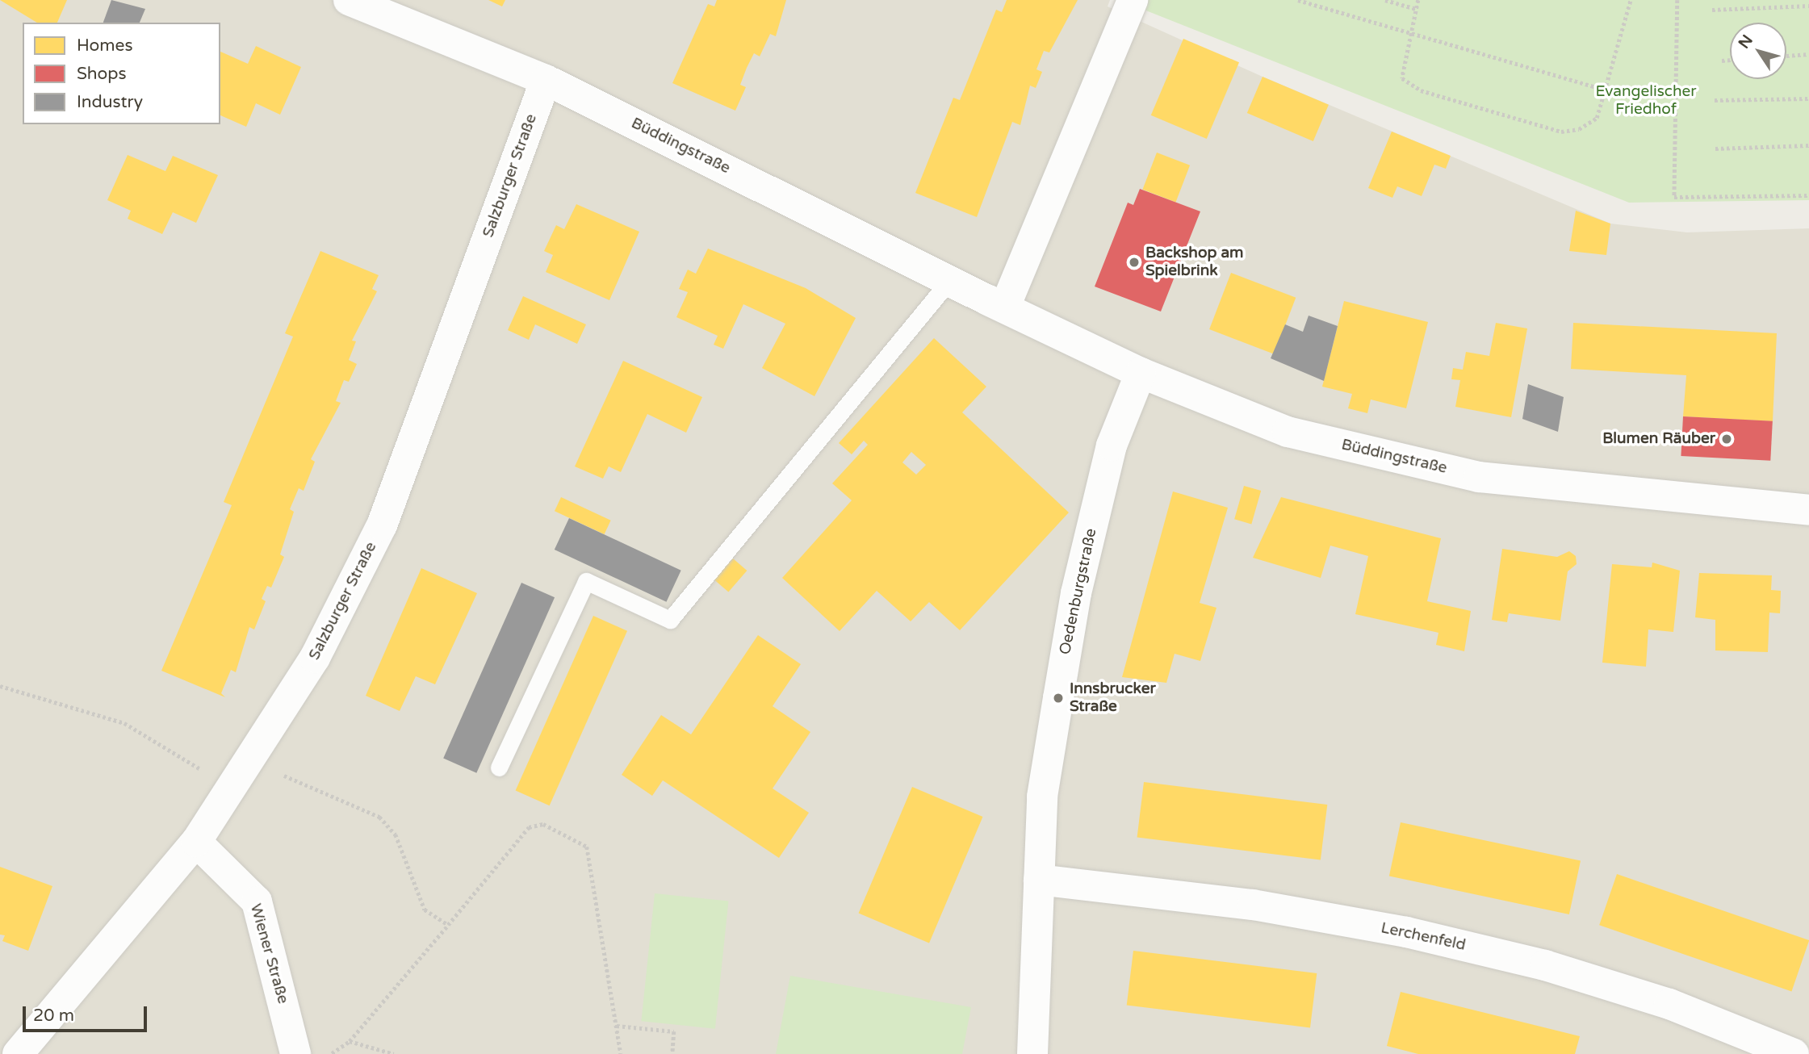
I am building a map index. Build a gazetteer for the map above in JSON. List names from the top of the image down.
{
  "streets": {
    "street": [
      "Büddingstraße",
      "Salzburger Straße",
      "Oedenburgstraße",
      "Lerchenfeld",
      "Wiener Straße"
    ]
  },
  "crossings": [
    ["Büddingstraße", "Salzburger Straße"],
    ["Büddingstraße", "Oedenburgstraße"],
    ["Salzburger Straße", "Wiener Straße"],
    ["Oedenburgstraße", "Lerchenfeld"]
  ],
  "parks": ["Evangelischer Friedhof"],
  "places": ["Backshop am Spielbrink", "Blumen Räuber", "Innsbrucker Straße"],
  "legend": ["Homes", "Shops", "Industry"],
  "scale_bar": "20 m",
  "north": "top left"
}
